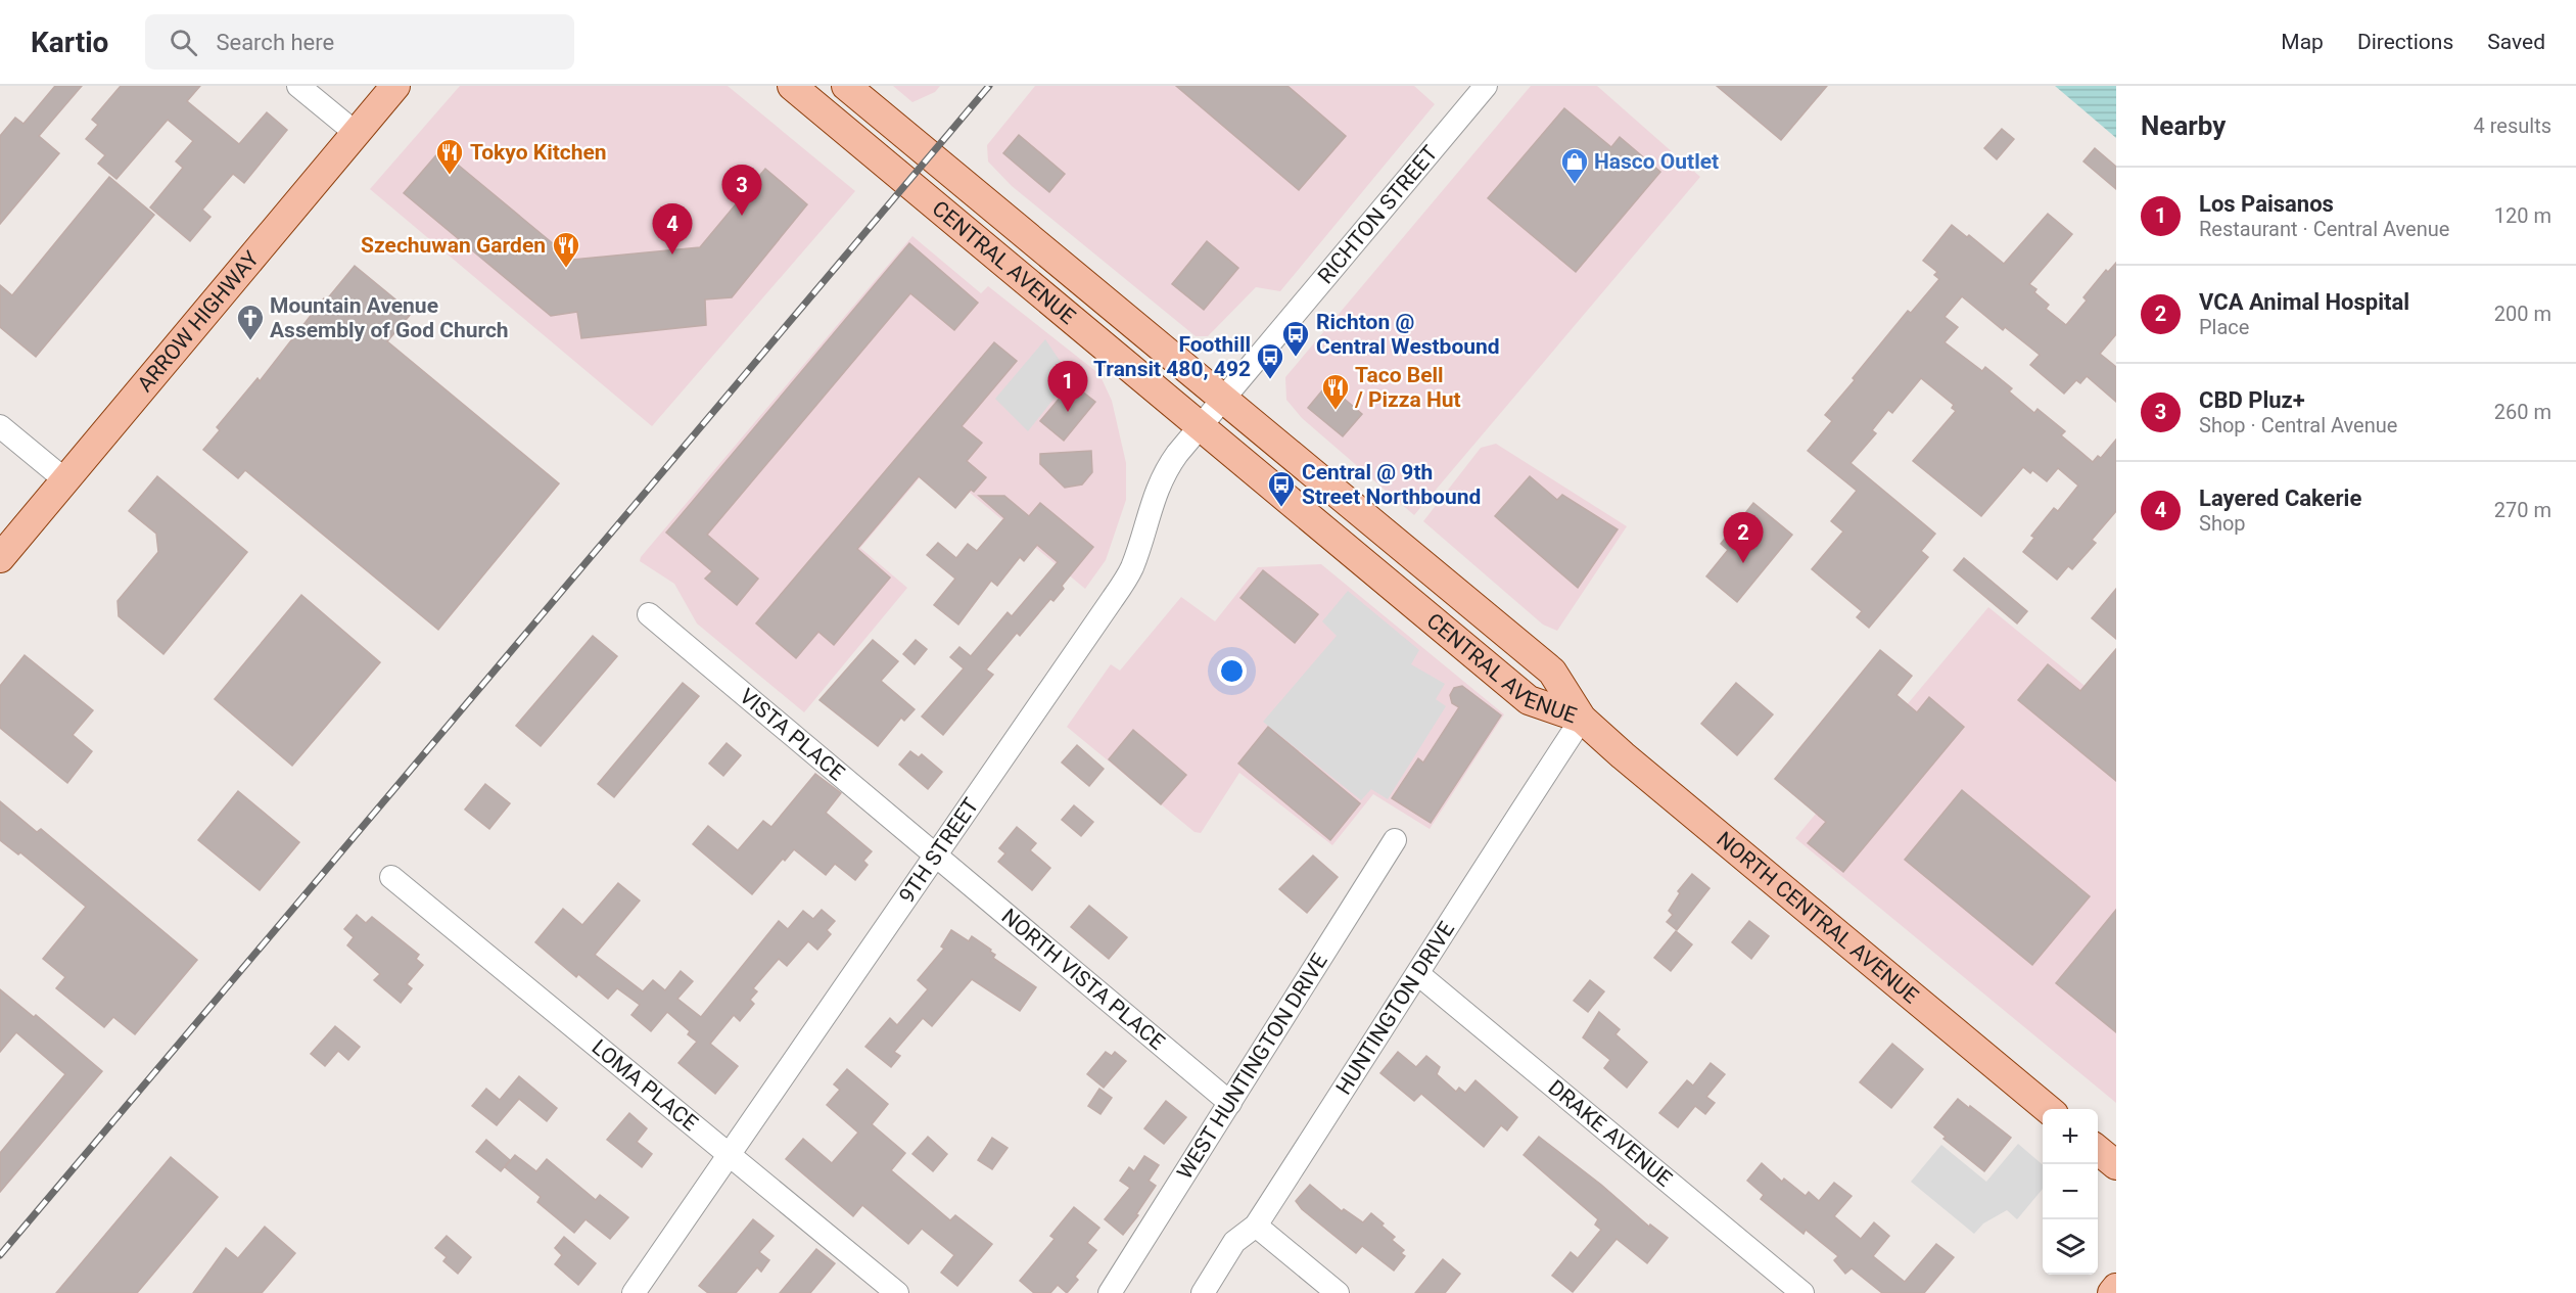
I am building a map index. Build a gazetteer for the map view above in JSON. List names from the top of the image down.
{
  "streets": {
    "main road": ["CENTRAL AVENUE", "ARROW HIGHWAY", "NORTH CENTRAL AVENUE"],
    "street": [
      "RICHTON STREET",
      "VISTA PLACE",
      "9TH STREET",
      "NORTH VISTA PLACE",
      "HUNTINGTON DRIVE",
      "WEST HUNTINGTON DRIVE",
      "LOMA PLACE",
      "DRAKE AVENUE"
    ]
  },
  "crossings": [
    ["RICHTON STREET", "CENTRAL AVENUE"],
    ["RICHTON STREET", "9TH STREET"],
    ["CENTRAL AVENUE", "9TH STREET"],
    ["CENTRAL AVENUE", "NORTH CENTRAL AVENUE"],
    ["CENTRAL AVENUE", "HUNTINGTON DRIVE"],
    ["VISTA PLACE", "9TH STREET"],
    ["VISTA PLACE", "NORTH VISTA PLACE"],
    ["9TH STREET", "NORTH VISTA PLACE"],
    ["9TH STREET", "LOMA PLACE"],
    ["NORTH CENTRAL AVENUE", "HUNTINGTON DRIVE"],
    ["NORTH VISTA PLACE", "WEST HUNTINGTON DRIVE"],
    ["HUNTINGTON DRIVE", "DRAKE AVENUE"]
  ],
  "places": {
    "restaurant": ["Tokyo Kitchen", "Szechuwan Garden", "Taco Bell / Pizza Hut"],
    "shop": ["Hasco Outlet"],
    "church": ["Mountain Avenue Assembly of God Church"],
    "bus stop": ["Richton @ Central Westbound", "Foothill Transit 480, 492", "Central @ 9th Street Northbound"]
  },
  "page": {
    "header": "Kartio",
    "search": "Search here",
    "nav": ["Map", "Directions", "Saved"],
    "heading": ["Nearby", "4 results"],
    "pins": [
      "3",
      "4",
      "1",
      "2"
    ],
    "list": [
      {
        "mark": "1",
        "name": "Los Paisanos",
        "note": "Restaurant · Central Avenue",
        "value": "120 m"
      },
      {
        "mark": "2",
        "name": "VCA Animal Hospital",
        "note": "Place",
        "value": "200 m"
      },
      {
        "mark": "3",
        "name": "CBD Pluz+",
        "note": "Shop · Central Avenue",
        "value": "260 m"
      },
      {
        "mark": "4",
        "name": "Layered Cakerie",
        "note": "Shop",
        "value": "270 m"
      }
    ],
    "map_buttons": ["+", "−"]
  }
}
